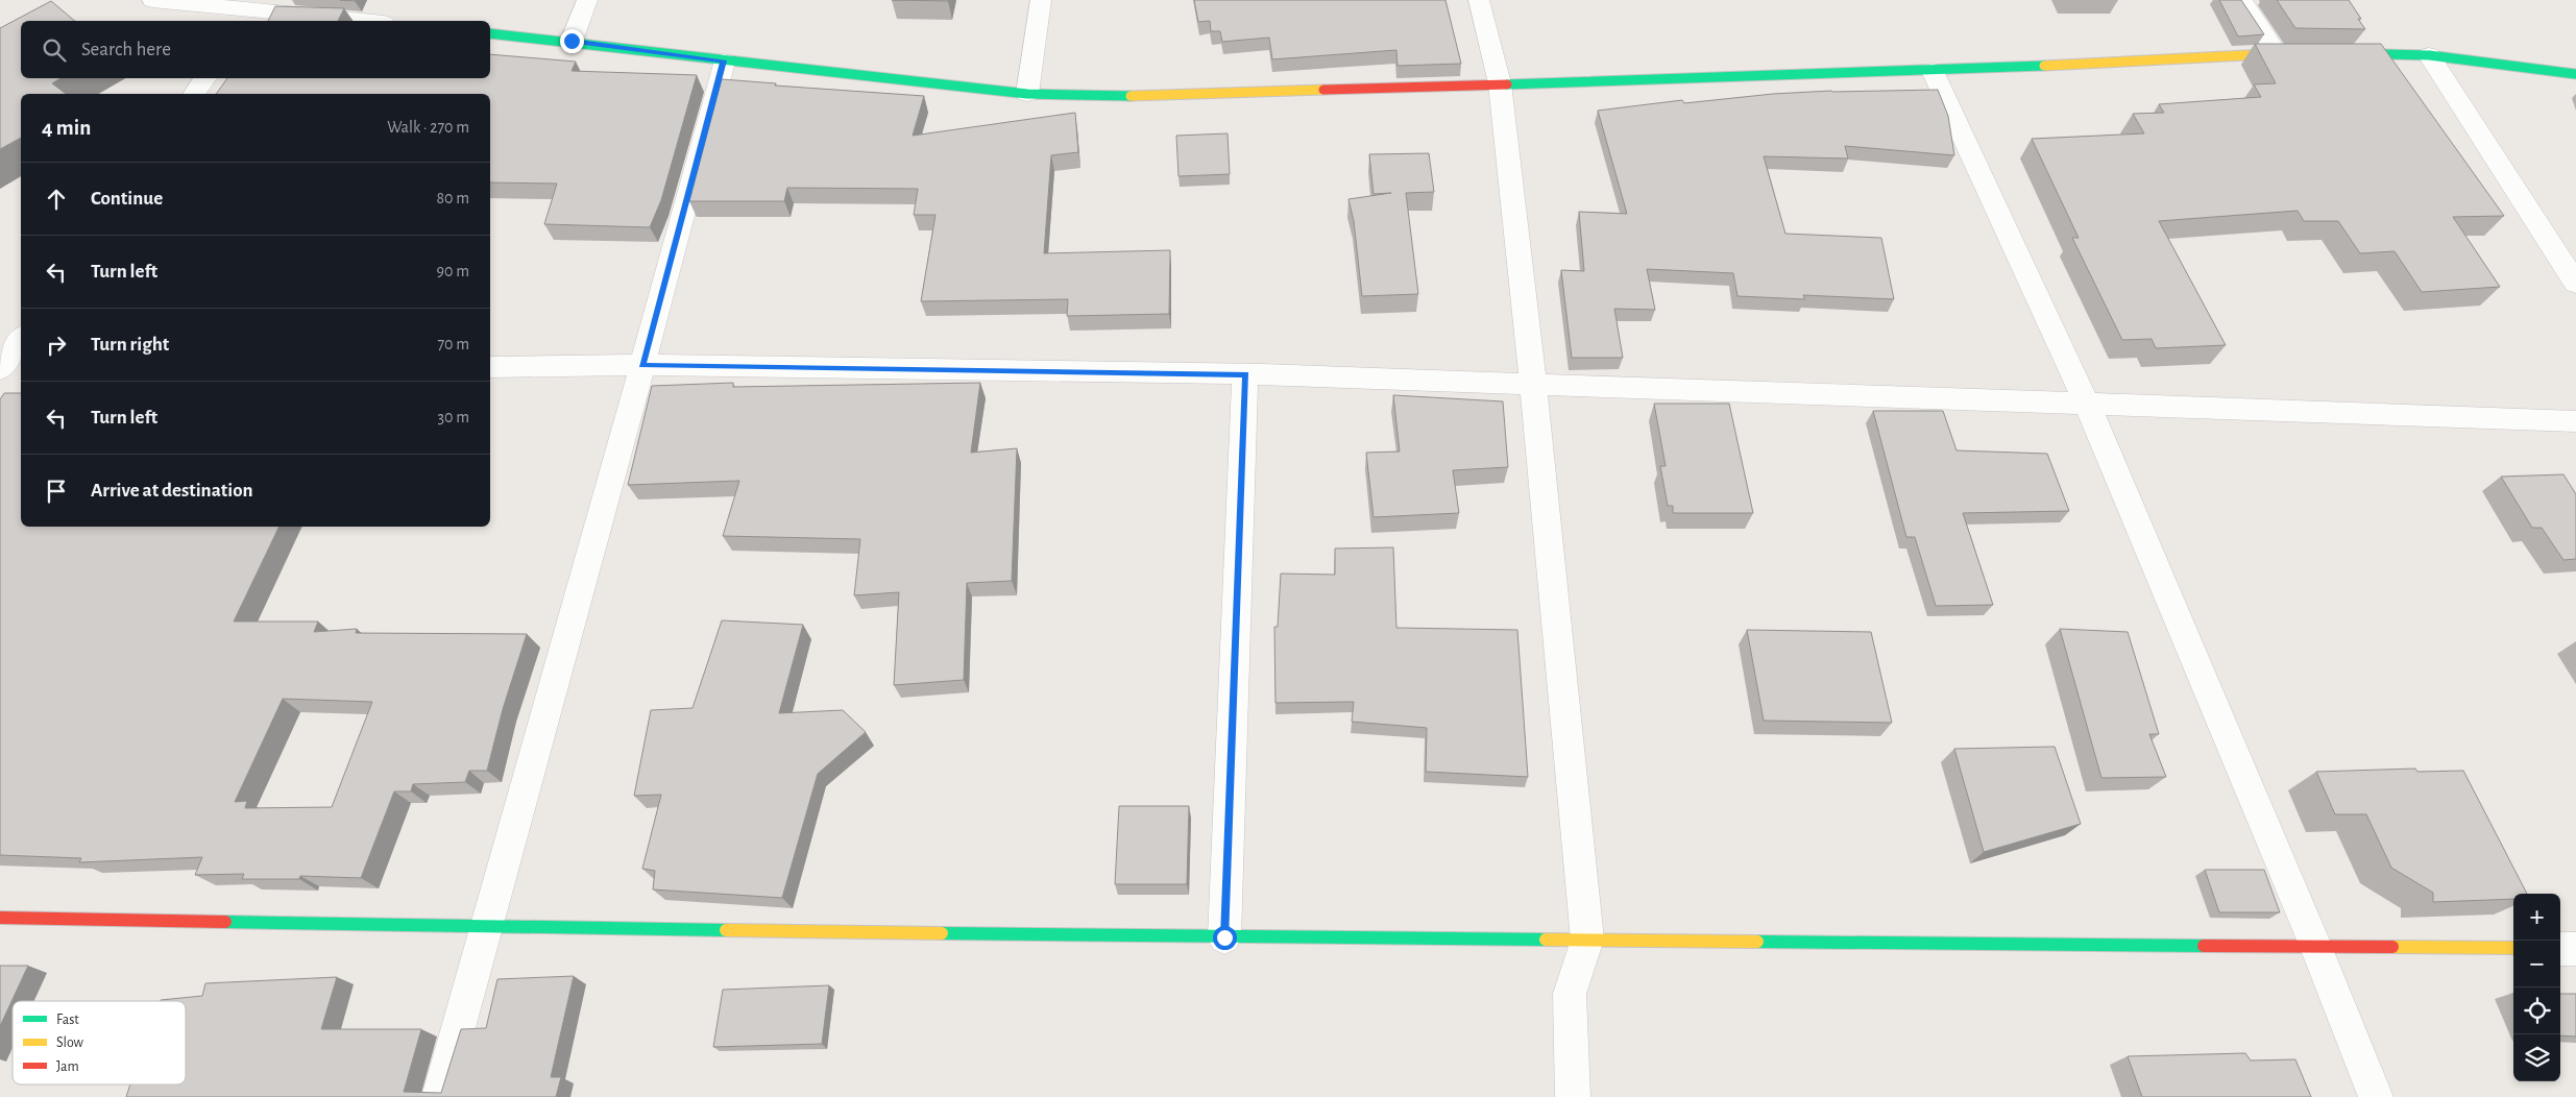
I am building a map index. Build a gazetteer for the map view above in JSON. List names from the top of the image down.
{
  "legend": ["Fast", "Slow", "Jam"],
  "page": {
    "search": "Search here",
    "heading": ["4 min", "Walk · 270 m"],
    "list": [
      ["Continue", "80 m"],
      ["Turn left", "90 m"],
      ["Turn right", "70 m"],
      ["Turn left", "30 m"],
      "Arrive at destination"
    ],
    "map_buttons": ["+", "−"]
  }
}
